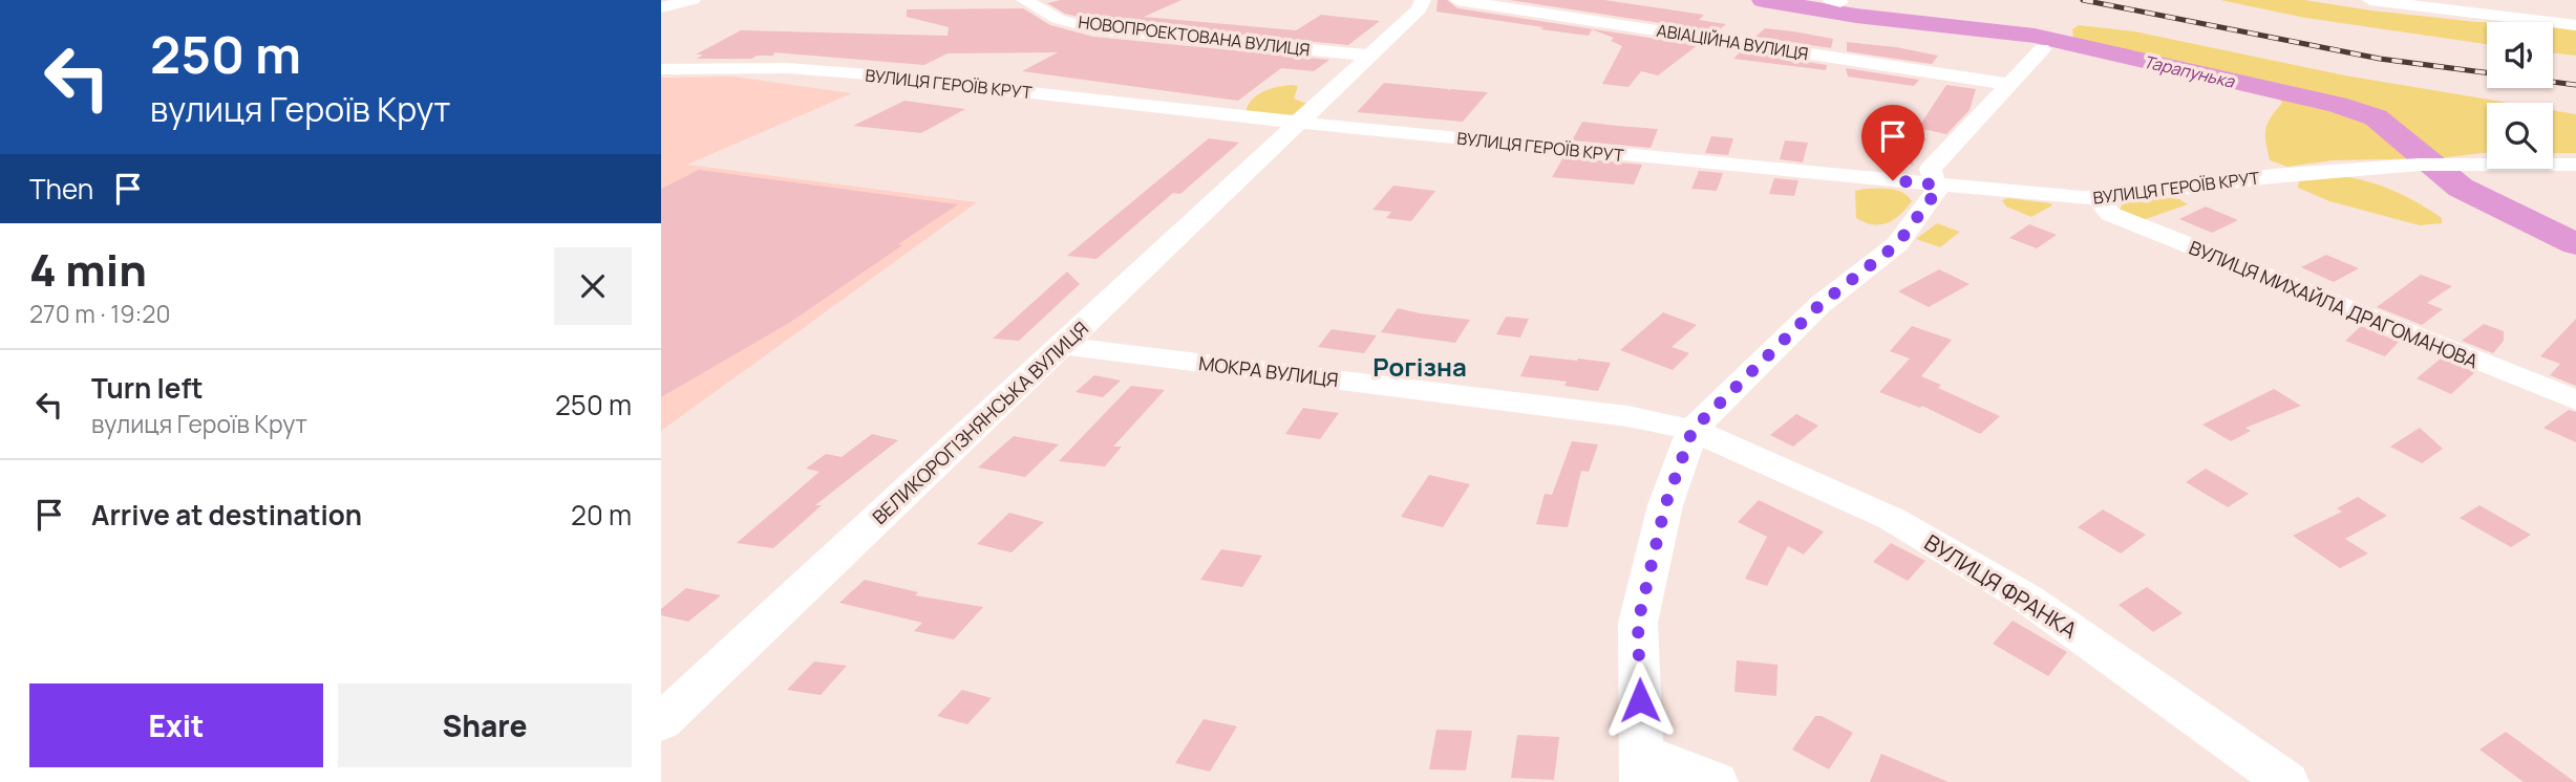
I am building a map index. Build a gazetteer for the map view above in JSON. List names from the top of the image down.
{
  "streets": {
    "street": [
      "НОВОПРОЕКТОВАНА ВУЛИЦЯ",
      "АВІАЦІЙНА ВУЛИЦЯ",
      "ВУЛИЦЯ ГЕРОЇВ КРУТ",
      "ВУЛИЦЯ МИХАЙЛА ДРАГОМАНОВА",
      "МОКРА ВУЛИЦЯ",
      "ВЕЛИКОРОГІЗНЯНСЬКА ВУЛИЦЯ",
      "ВУЛИЦЯ ФРАНКА"
    ]
  },
  "crossings": [
    ["НОВОПРОЕКТОВАНА ВУЛИЦЯ", "ВЕЛИКОРОГІЗНЯНСЬКА ВУЛИЦЯ"],
    ["ВУЛИЦЯ ГЕРОЇВ КРУТ", "ВУЛИЦЯ МИХАЙЛА ДРАГОМАНОВА"],
    ["ВУЛИЦЯ ГЕРОЇВ КРУТ", "ВЕЛИКОРОГІЗНЯНСЬКА ВУЛИЦЯ"],
    ["МОКРА ВУЛИЦЯ", "ВЕЛИКОРОГІЗНЯНСЬКА ВУЛИЦЯ"],
    ["МОКРА ВУЛИЦЯ", "ВУЛИЦЯ ФРАНКА"]
  ],
  "districts": ["Рогізна"],
  "water": ["Тарапунька"],
  "page": {
    "turn": ["250 m", "вулиця Героїв Крут"],
    "then": "Then",
    "heading": ["4 min", "270 m · 19:20"],
    "list": [
      {
        "name": "Turn left",
        "note": "вулиця Героїв Крут",
        "value": "250 m"
      },
      {
        "name": "Arrive at destination",
        "value": "20 m"
      }
    ],
    "buttons": ["Exit", "Share"]
  }
}
